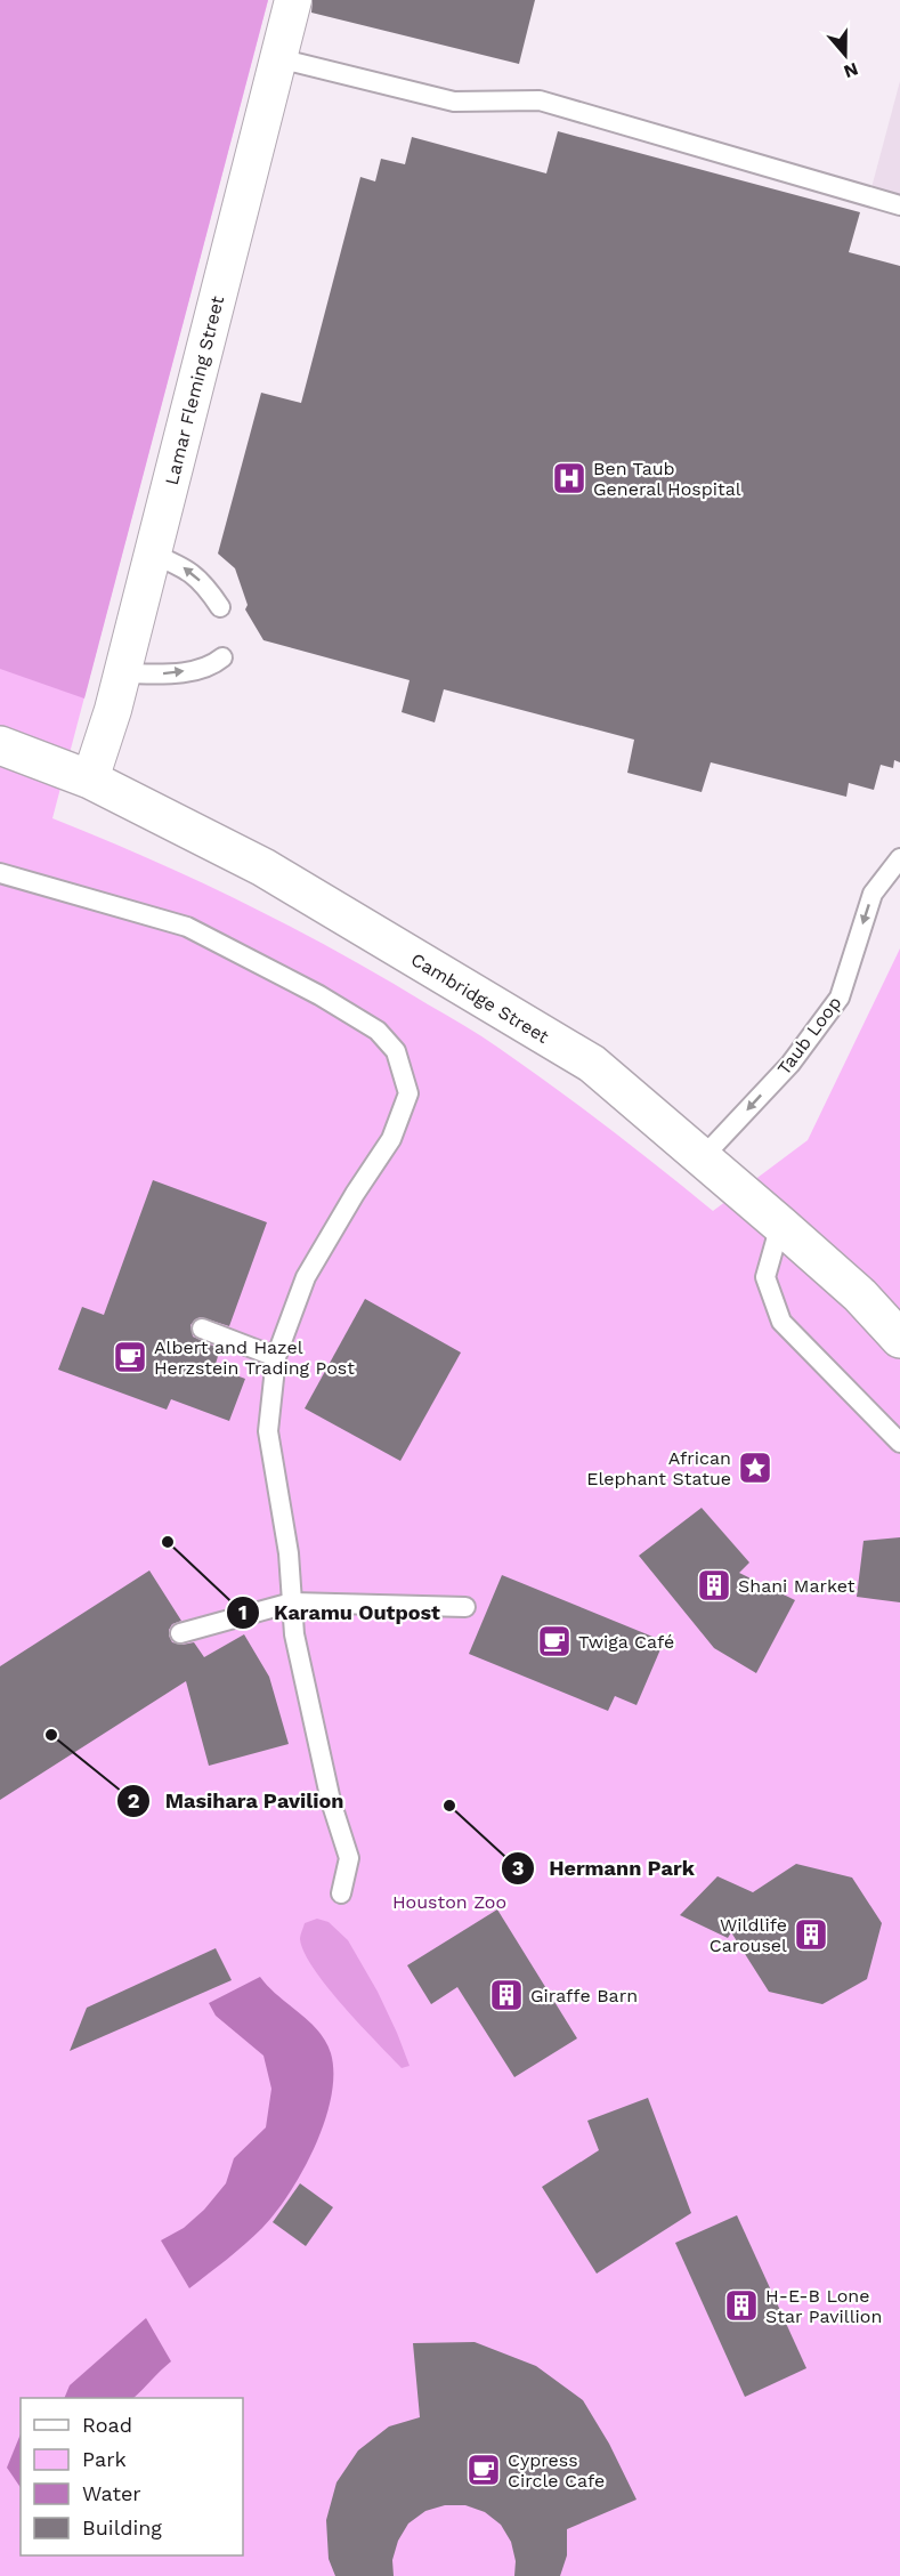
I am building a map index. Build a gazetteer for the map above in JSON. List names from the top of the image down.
{
  "streets": {
    "street": ["Lamar Fleming Street", "Cambridge Street"],
    "lane": ["Taub Loop"]
  },
  "crossings": [
    ["Lamar Fleming Street", "Cambridge Street"],
    ["Cambridge Street", "Taub Loop"]
  ],
  "one_way": ["Taub Loop"],
  "parks": ["Houston Zoo"],
  "places": {
    "hospital": ["Ben Taub General Hospital"],
    "cafe": ["Albert and Hazel Herzstein Trading Post", "Twiga Café", "Cypress Circle Cafe"],
    "place": ["African Elephant Statue"],
    "other": ["Karamu Outpost", "Masihara Pavilion", "Hermann Park"],
    "building": [
      "Shani Market",
      "Wildlife Carousel",
      "Giraffe Barn",
      "H-E-B Lone Star Pavillion"
    ]
  },
  "legend": [
    "Road",
    "Park",
    "Water",
    "Building"
  ],
  "north": "bottom"
}
